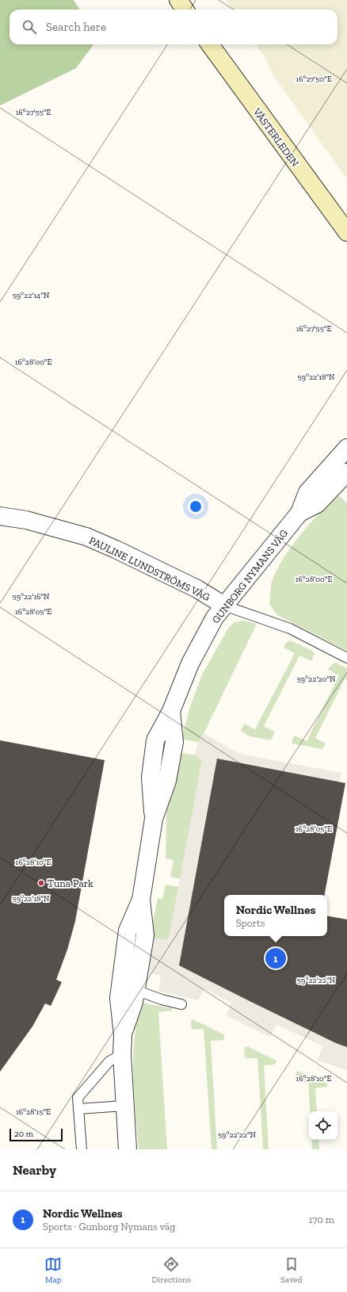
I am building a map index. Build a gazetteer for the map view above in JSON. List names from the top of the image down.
{
  "streets": {
    "main road": ["VÄSTERLEDEN"],
    "street": ["PAULINE LUNDSTRÖMS VÄG", "GUNBORG NYMANS VÄG"]
  },
  "crossings": [
    ["PAULINE LUNDSTRÖMS VÄG", "GUNBORG NYMANS VÄG"]
  ],
  "places": ["Tuna Park"],
  "scale_bar": "20 m",
  "page": {
    "search": "Search here",
    "popup": ["Nordic Wellnes", "Sports"],
    "pins": "1",
    "scale": "20 m",
    "heading": "Nearby",
    "list": [
      {
        "mark": "1",
        "name": "Nordic Wellnes",
        "note": "Sports · Gunborg Nymans väg",
        "value": "170 m"
      }
    ],
    "nav": ["Map", "Directions", "Saved"]
  },
  "coordinates": [
    "16°27'50\"E",
    "16°27'55\"E",
    "59°22'14\"N",
    "16°28'00\"E",
    "59°22'18\"N",
    "59°22'16\"N",
    "16°28'05\"E",
    "59°22'20\"N",
    "16°28'10\"E",
    "59°22'22\"N",
    "16°28'15\"E"
  ]
}
